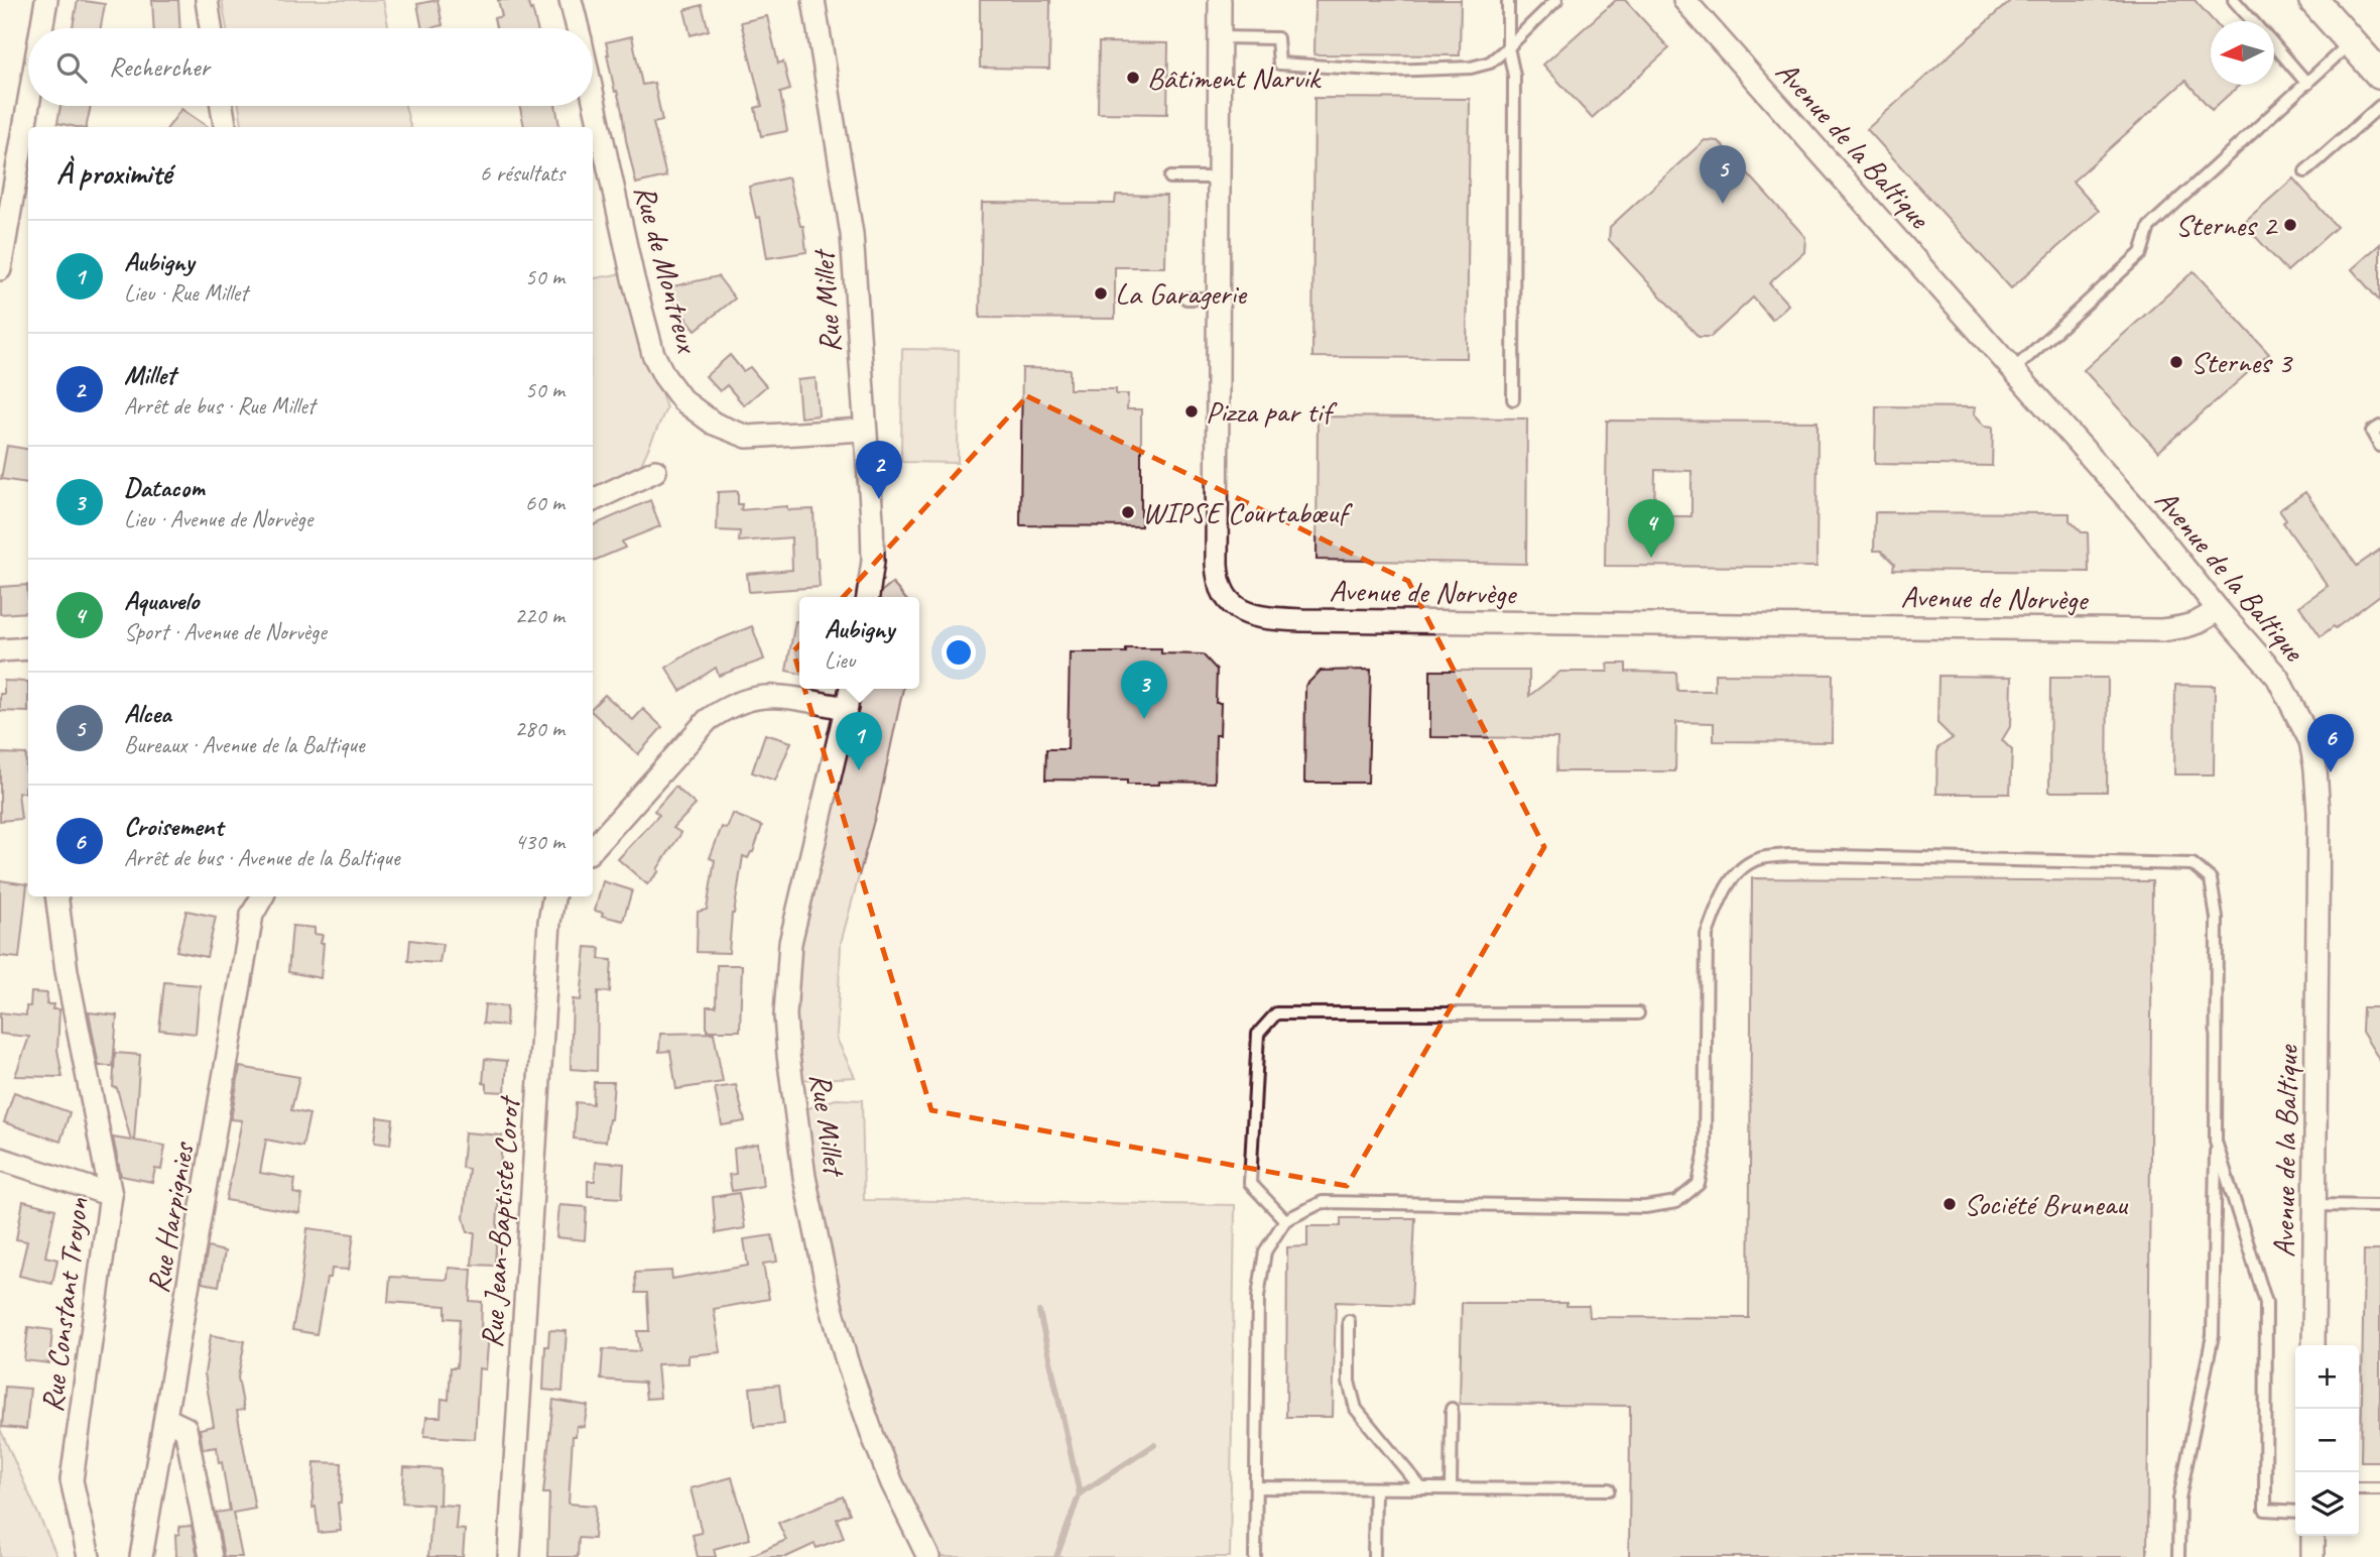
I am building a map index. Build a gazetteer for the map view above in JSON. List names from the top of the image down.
{
  "streets": {
    "street": [
      "Avenue de la Baltique",
      "Rue de Montreux",
      "Rue Millet",
      "Avenue de Norvège",
      "Rue Harpignies",
      "Rue Jean-Baptiste Corot",
      "Rue Constant Troyon"
    ]
  },
  "crossings": [
    ["Avenue de la Baltique", "Avenue de Norvège"],
    ["Rue de Montreux", "Rue Millet"]
  ],
  "places": [
    "Bâtiment Narvik",
    "Sternes 2",
    "La Garagerie",
    "Sternes 3",
    "Pizza par tif",
    "WIPSE Courtabœuf",
    "Société Bruneau"
  ],
  "north": "left",
  "page": {
    "search": "Rechercher",
    "heading": ["À proximité", "6 résultats"],
    "pins": [
      "5",
      "2",
      "4",
      "3",
      "1",
      "6"
    ],
    "list": [
      {
        "mark": "1",
        "name": "Aubigny",
        "note": "Lieu · Rue Millet",
        "value": "50 m"
      },
      {
        "mark": "2",
        "name": "Millet",
        "note": "Arrêt de bus · Rue Millet",
        "value": "50 m"
      },
      {
        "mark": "3",
        "name": "Datacom",
        "note": "Lieu · Avenue de Norvège",
        "value": "60 m"
      },
      {
        "mark": "4",
        "name": "Aquavelo",
        "note": "Sport · Avenue de Norvège",
        "value": "220 m"
      },
      {
        "mark": "5",
        "name": "Alcea",
        "note": "Bureaux · Avenue de la Baltique",
        "value": "280 m"
      },
      {
        "mark": "6",
        "name": "Croisement",
        "note": "Arrêt de bus · Avenue de la Baltique",
        "value": "430 m"
      }
    ],
    "popup": ["Aubigny", "Lieu"],
    "map_buttons": ["+", "−"]
  }
}
